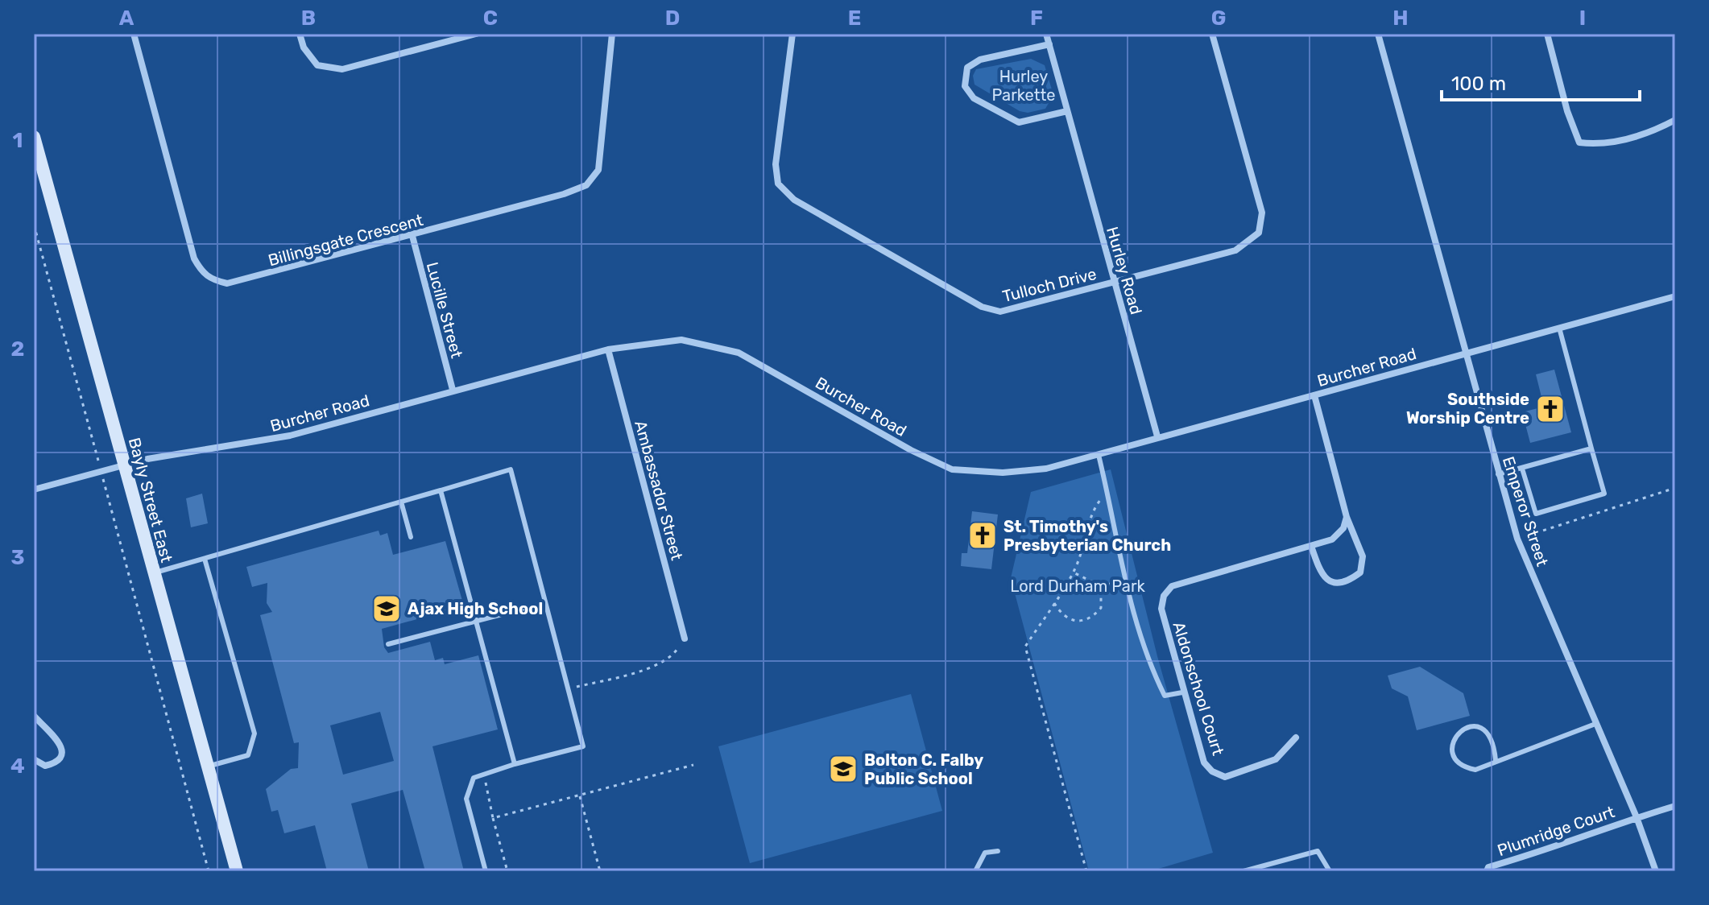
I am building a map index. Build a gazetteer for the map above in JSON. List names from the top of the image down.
{
  "streets": {
    "main road": ["Bayly Street East"],
    "street": [
      "Billingsgate Crescent",
      "Hurley Road",
      "Tulloch Drive",
      "Lucille Street",
      "Burcher Road",
      "Ambassador Street",
      "Emperor Street",
      "Aldonschool Court",
      "Plumridge Court"
    ]
  },
  "crossings": [
    ["Billingsgate Crescent", "Lucille Street"],
    ["Hurley Road", "Tulloch Drive"],
    ["Hurley Road", "Burcher Road"],
    ["Lucille Street", "Burcher Road"],
    ["Burcher Road", "Ambassador Street"],
    ["Burcher Road", "Bayly Street East"],
    ["Burcher Road", "Emperor Street"],
    ["Emperor Street", "Plumridge Court"]
  ],
  "parks": ["Hurley Parkette", "Lord Durham Park"],
  "places": {
    "church": ["Southside Worship Centre", "St. Timothy's Presbyterian Church"],
    "school or university": ["Ajax High School", "Bolton C. Falby Public School"]
  },
  "scale_bar": "100 m",
  "grid": {
    "columns": [
      "A",
      "B",
      "C",
      "D",
      "E",
      "F",
      "G",
      "H",
      "I"
    ],
    "rows": [
      "1",
      "2",
      "3",
      "4"
    ]
  }
}
